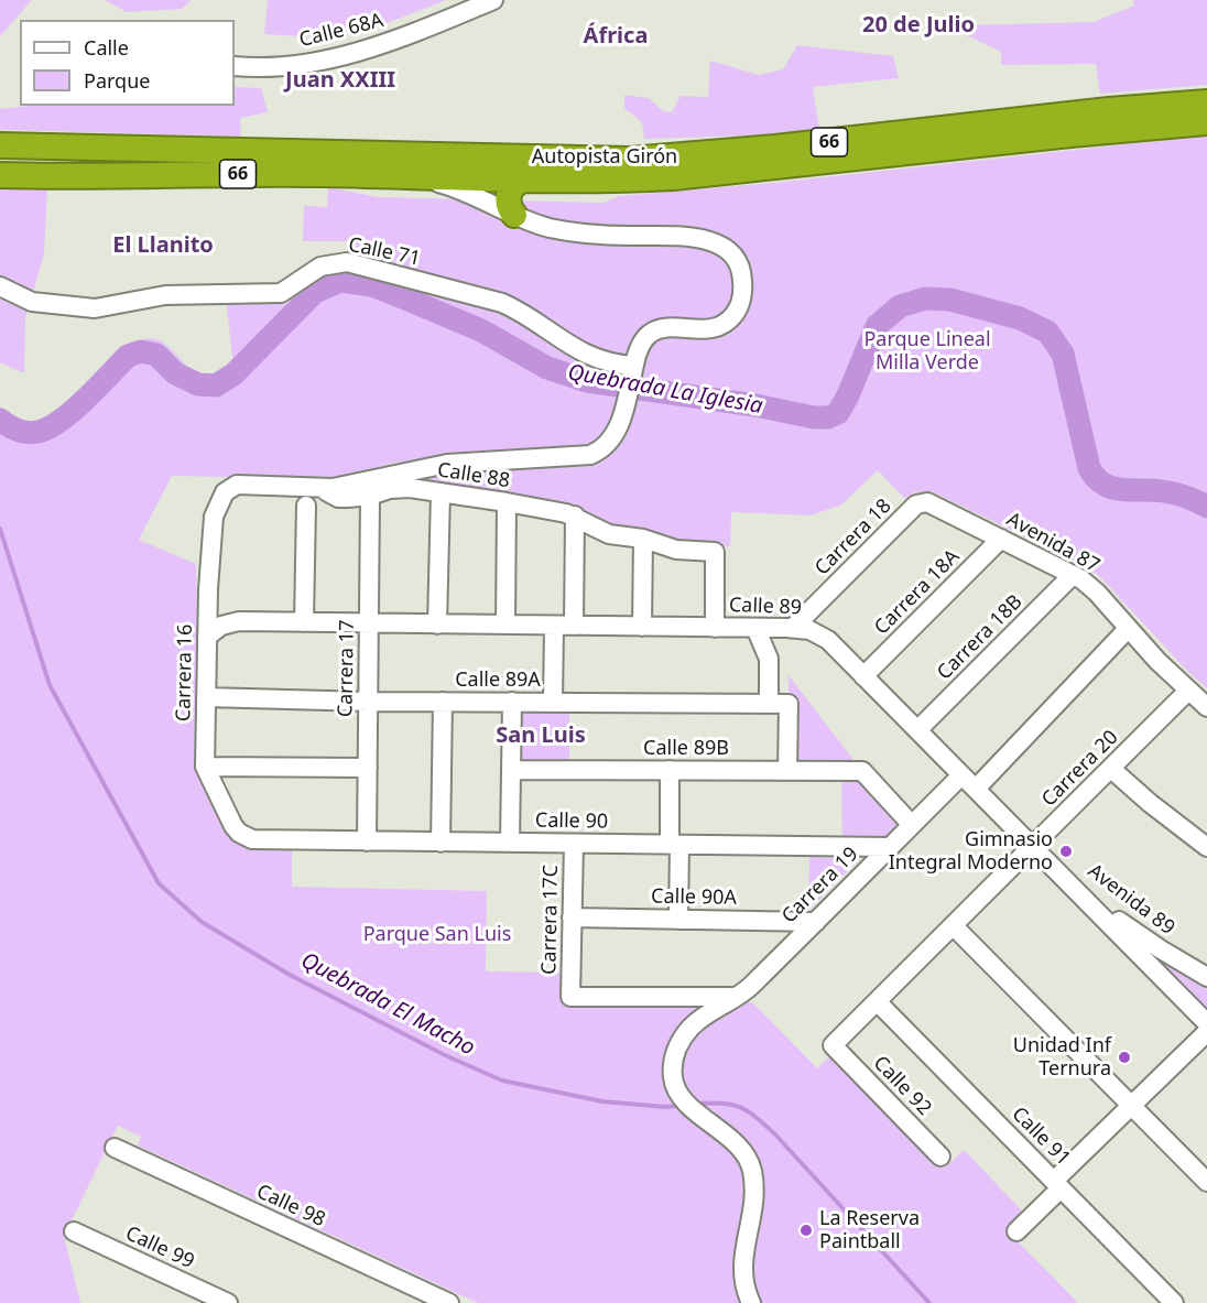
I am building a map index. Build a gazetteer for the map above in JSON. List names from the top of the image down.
{
  "streets": {
    "highway": ["66", "Autopista Girón"],
    "street": [
      "Calle 68A",
      "Calle 71",
      "Calle 88",
      "Carrera 18",
      "Avenida 87",
      "Carrera 18A",
      "Calle 89",
      "Carrera 18B",
      "Carrera 17",
      "Carrera 16",
      "Calle 89A",
      "Calle 89B",
      "Carrera 20",
      "Calle 90",
      "Carrera 19",
      "Calle 90A",
      "Avenida 89",
      "Carrera 17C",
      "Calle 92",
      "Calle 91",
      "Calle 98",
      "Calle 99"
    ]
  },
  "crossings": [
    ["Calle 88", "Calle 89"],
    ["Calle 88", "Carrera 17"],
    ["Calle 88", "Carrera 16"],
    ["Carrera 18", "Avenida 87"],
    ["Carrera 18", "Calle 89"],
    ["Avenida 87", "Carrera 18A"],
    ["Avenida 87", "Carrera 18B"],
    ["Avenida 87", "Carrera 20"],
    ["Carrera 18A", "Calle 89"],
    ["Calle 89", "Carrera 18B"],
    ["Calle 89", "Carrera 17"],
    ["Calle 89", "Carrera 16"],
    ["Calle 89", "Carrera 20"],
    ["Calle 89", "Carrera 19"],
    ["Calle 89", "Avenida 89"],
    ["Carrera 17", "Calle 89A"],
    ["Carrera 17", "Calle 90"],
    ["Carrera 16", "Calle 89A"],
    ["Carrera 16", "Calle 90"],
    ["Calle 89A", "Calle 89B"],
    ["Calle 89B", "Carrera 19"],
    ["Carrera 20", "Calle 92"],
    ["Carrera 20", "Calle 91"],
    ["Calle 90", "Carrera 19"],
    ["Calle 90", "Carrera 17C"],
    ["Carrera 19", "Calle 90A"],
    ["Calle 90A", "Carrera 17C"]
  ],
  "districts": [
    "20 de Julio",
    "África",
    "Juan XXIII",
    "El Llanito",
    "San Luis"
  ],
  "water": ["Quebrada La Iglesia", "Quebrada El Macho"],
  "parks": ["Parque Lineal Milla Verde", "Parque San Luis"],
  "places": ["Gimnasio Integral Moderno", "Unidad Inf Ternura", "La Reserva Paintball"],
  "legend": ["Calle", "Parque"]
}
